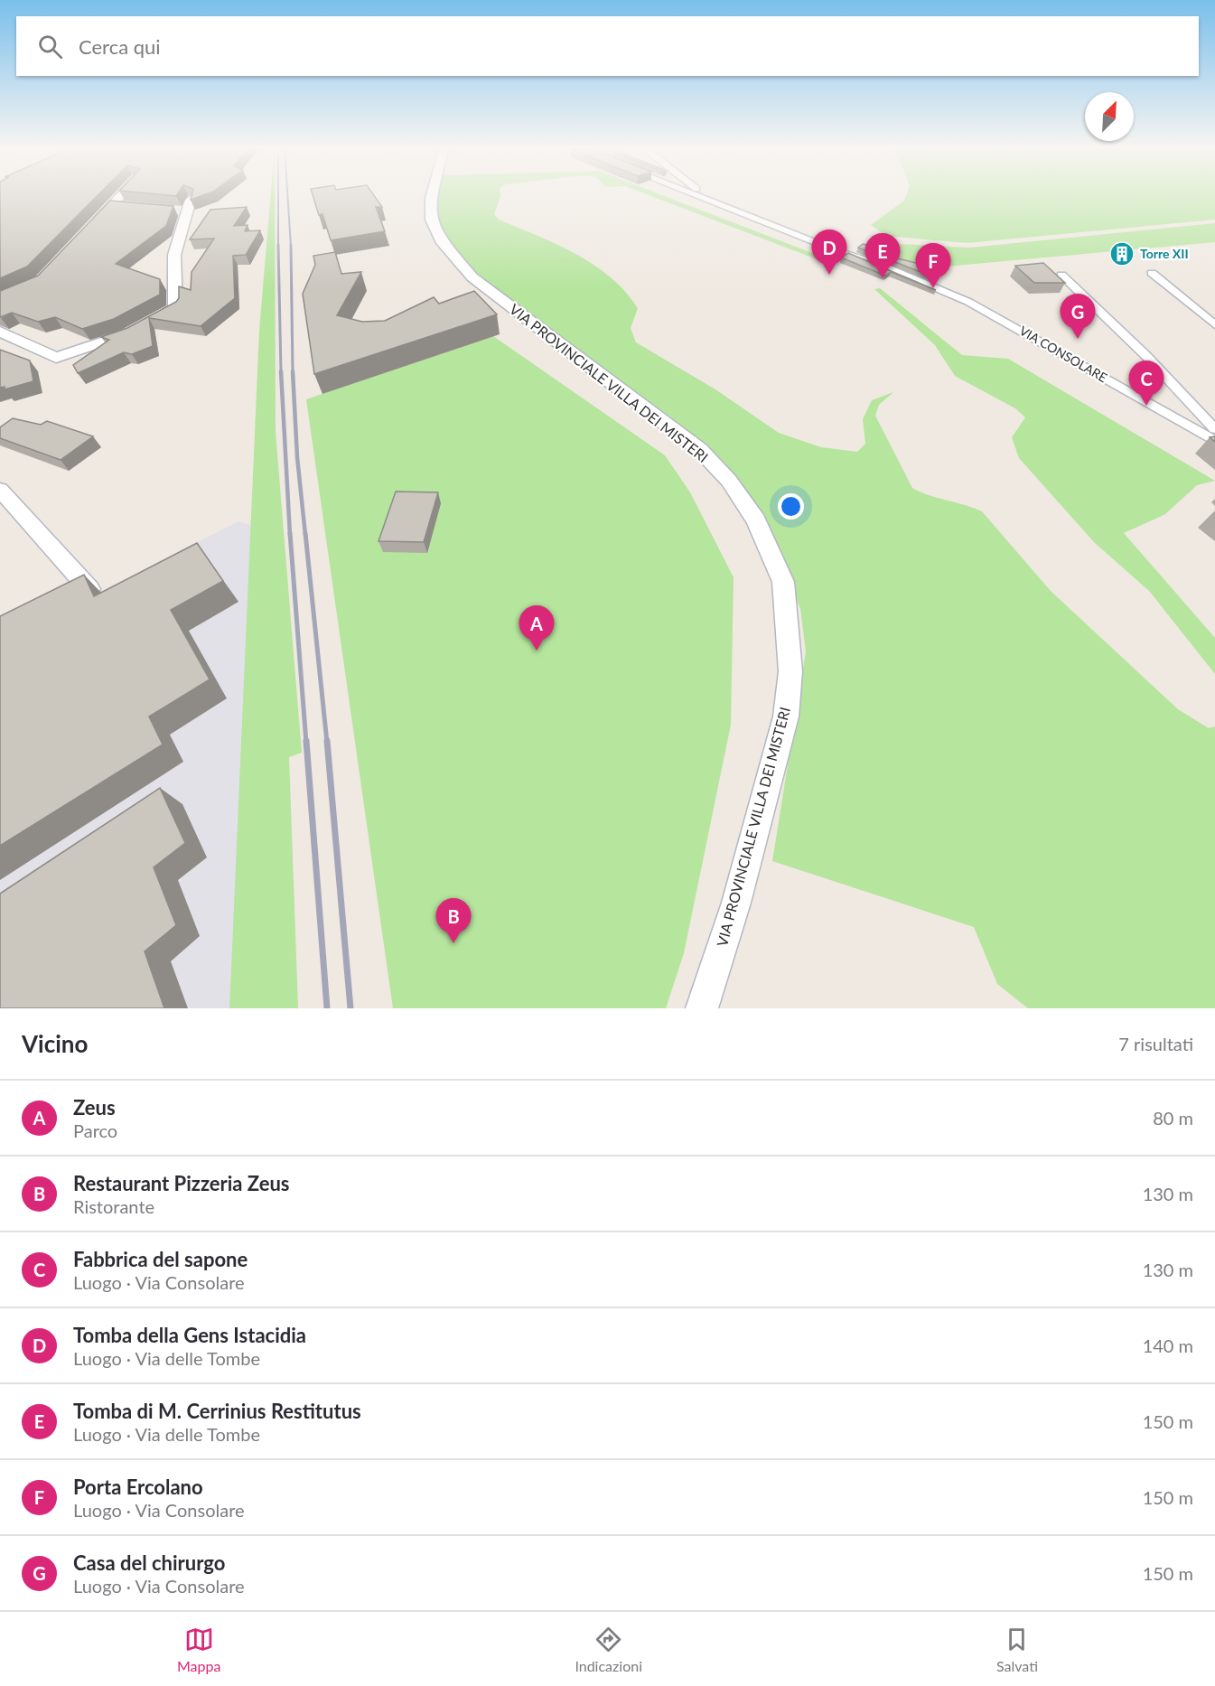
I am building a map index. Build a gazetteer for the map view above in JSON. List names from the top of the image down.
{
  "streets": {
    "street": ["VIA CONSOLARE", "VIA PROVINCIALE VILLA DEI MISTERI"]
  },
  "places": {
    "building": ["Torre XII"]
  },
  "north": "top right",
  "page": {
    "search": "Cerca qui",
    "pins": [
      "D",
      "E",
      "F",
      "G",
      "C",
      "A",
      "B"
    ],
    "heading": ["Vicino", "7 risultati"],
    "list": [
      {
        "mark": "A",
        "name": "Zeus",
        "note": "Parco",
        "value": "80 m"
      },
      {
        "mark": "B",
        "name": "Restaurant Pizzeria Zeus",
        "note": "Ristorante",
        "value": "130 m"
      },
      {
        "mark": "C",
        "name": "Fabbrica del sapone",
        "note": "Luogo · Via Consolare",
        "value": "130 m"
      },
      {
        "mark": "D",
        "name": "Tomba della Gens Istacidia",
        "note": "Luogo · Via delle Tombe",
        "value": "140 m"
      },
      {
        "mark": "E",
        "name": "Tomba di M. Cerrinius Restitutus",
        "note": "Luogo · Via delle Tombe",
        "value": "150 m"
      },
      {
        "mark": "F",
        "name": "Porta Ercolano",
        "note": "Luogo · Via Consolare",
        "value": "150 m"
      },
      {
        "mark": "G",
        "name": "Casa del chirurgo",
        "note": "Luogo · Via Consolare",
        "value": "150 m"
      }
    ],
    "nav": ["Mappa", "Indicazioni", "Salvati"]
  }
}
